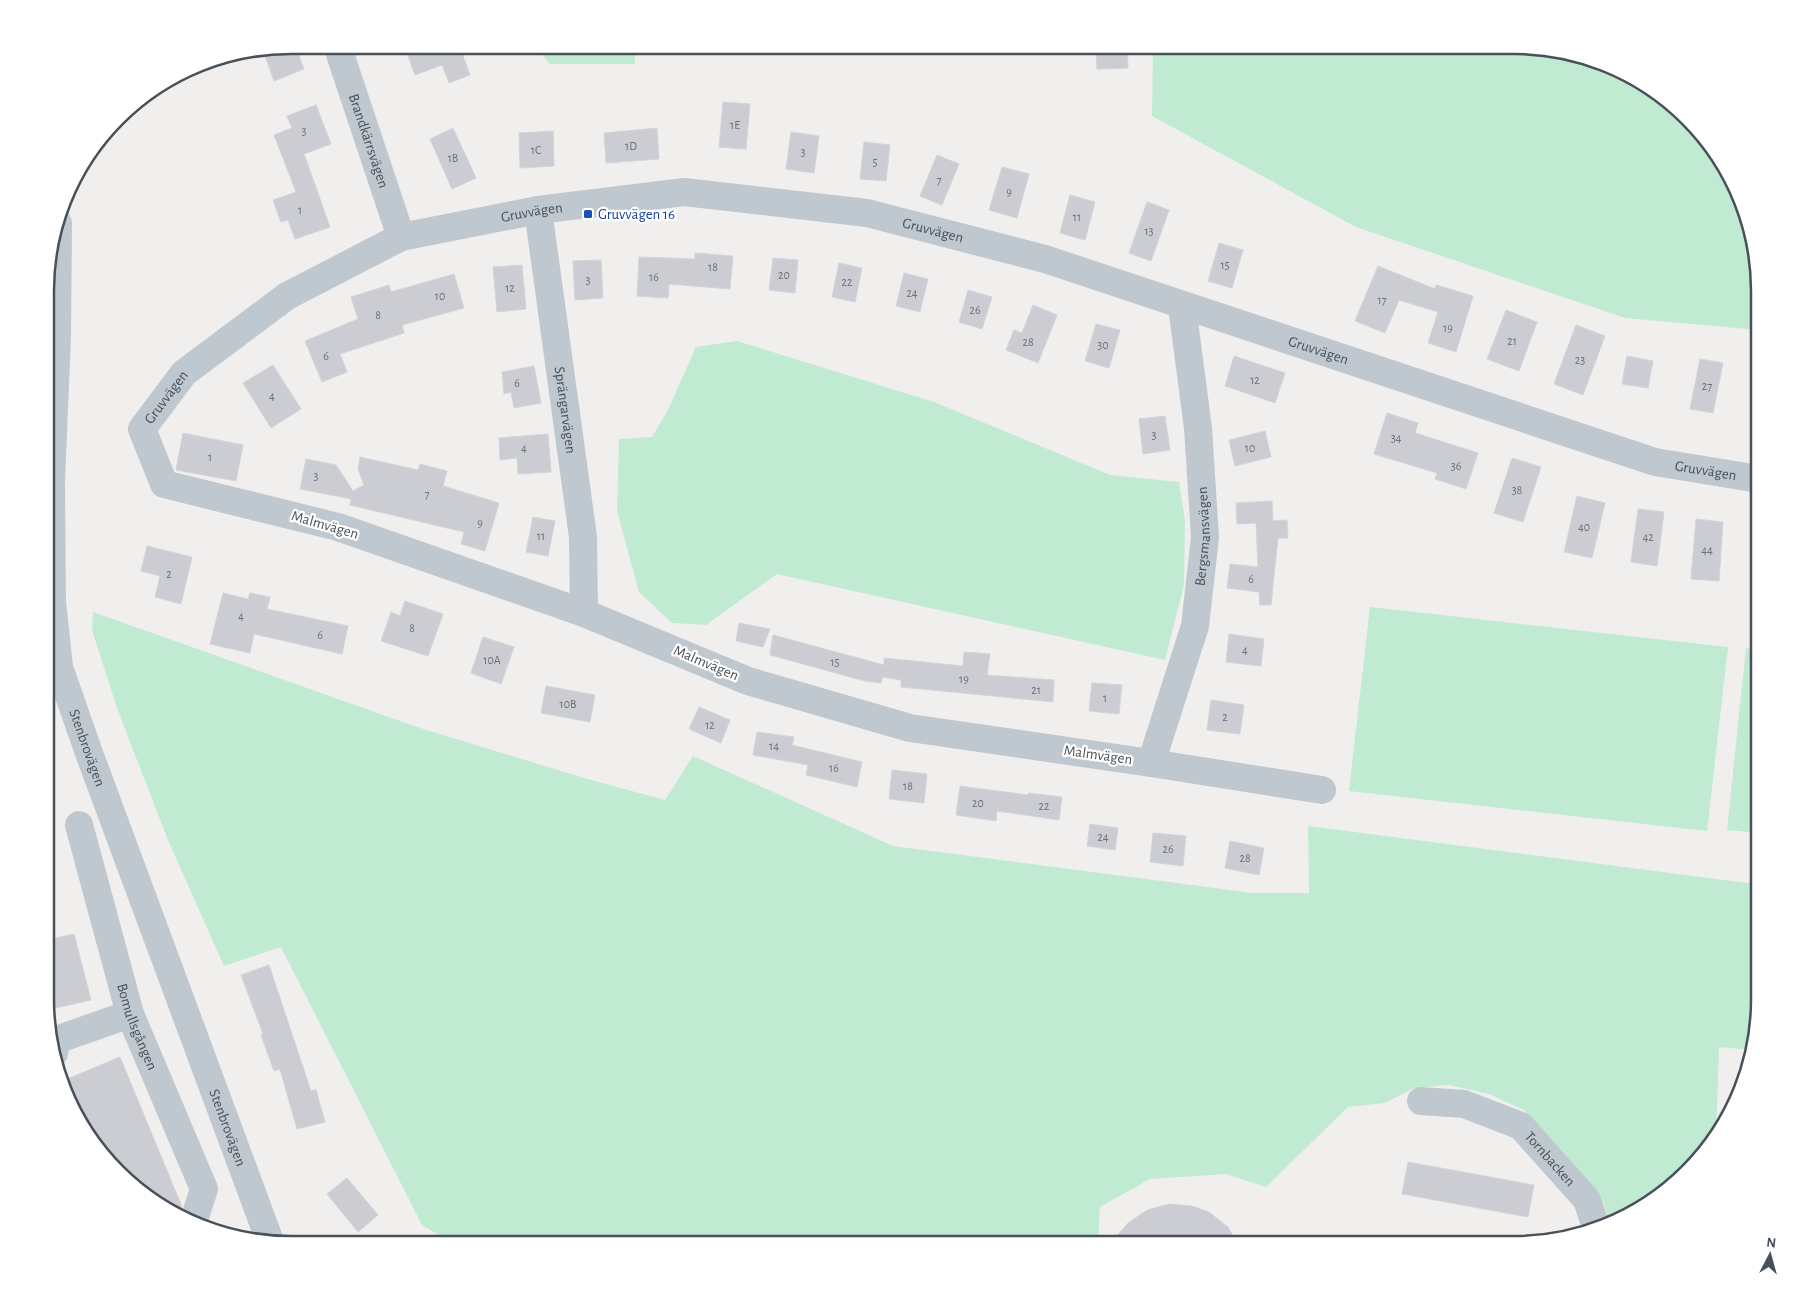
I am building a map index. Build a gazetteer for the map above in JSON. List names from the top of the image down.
{
  "streets": {
    "street": [
      "Brandkärrsvägen",
      "Gruvvägen",
      "Sprängarvägen",
      "Malmvägen",
      "Bergsmansvägen",
      "Stenbrovägen",
      "Bomullsgången",
      "Tornbacken"
    ]
  },
  "crossings": [
    ["Brandkärrsvägen", "Gruvvägen"],
    ["Gruvvägen", "Sprängarvägen"],
    ["Gruvvägen", "Malmvägen"],
    ["Gruvvägen", "Bergsmansvägen"],
    ["Sprängarvägen", "Malmvägen"],
    ["Malmvägen", "Bergsmansvägen"]
  ],
  "places": {
    "transit": ["Gruvvägen 16"]
  },
  "house_numbers": [
    "1E",
    "3",
    "1D",
    "1C",
    "3",
    "1B",
    "5",
    "7",
    "9",
    "1",
    "11",
    "13",
    "15",
    "18",
    "20",
    "16",
    "3",
    "22",
    "12",
    "24",
    "10",
    "17",
    "26",
    "8",
    "19",
    "21",
    "28",
    "30",
    "6",
    "23",
    "12",
    "6",
    "27",
    "4",
    "3",
    "34",
    "4",
    "10",
    "1",
    "36",
    "3",
    "38",
    "7",
    "9",
    "40",
    "11",
    "42",
    "44",
    "2",
    "6",
    "4",
    "8",
    "6",
    "4",
    "10A",
    "15",
    "19",
    "21",
    "1",
    "10B",
    "2",
    "12",
    "14",
    "16",
    "18",
    "20",
    "22",
    "24",
    "26",
    "28"
  ],
  "north": "top"
}
